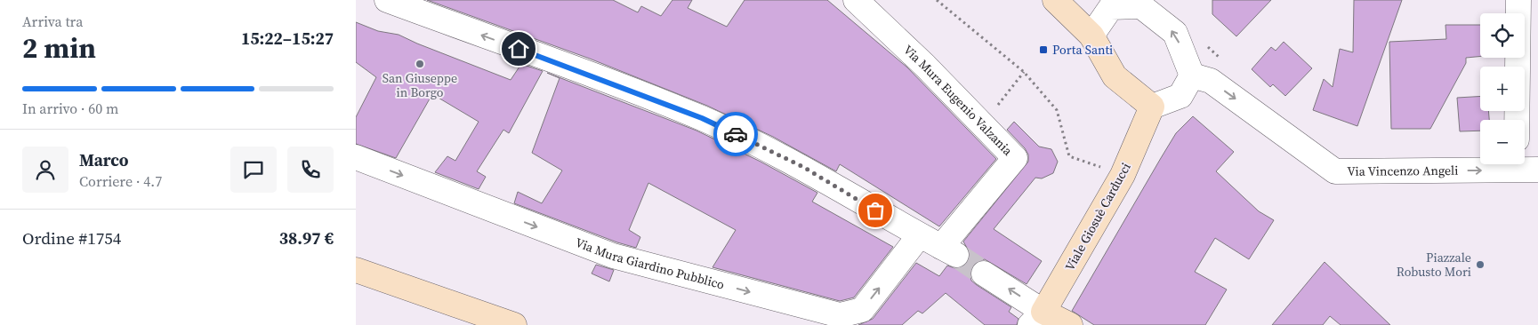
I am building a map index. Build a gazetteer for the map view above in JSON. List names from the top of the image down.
{
  "streets": {
    "street": [
      "Via Mura Eugenio Valzania",
      "Via Vincenzo Angeli",
      "Viale Giosuè Carducci",
      "Via Mura Giardino Pubblico"
    ]
  },
  "crossings": [
    ["Via Mura Eugenio Valzania", "Via Mura Giardino Pubblico"],
    ["Via Vincenzo Angeli", "Viale Giosuè Carducci"]
  ],
  "one_way": ["Via Vincenzo Angeli"],
  "places": {
    "transit": ["Porta Santi"],
    "other": ["San Giuseppe in Borgo", "Piazzale Robusto Mori"]
  },
  "page": {
    "heading": ["2 min", "Arriva tra", "15:22–15:27"],
    "panel": [
      "Marco",
      "Corriere · 4.7",
      "Ordine #1754",
      "38.97 €"
    ],
    "map_buttons": ["+", "−"],
    "bar": "In arrivo · 60 m"
  }
}
